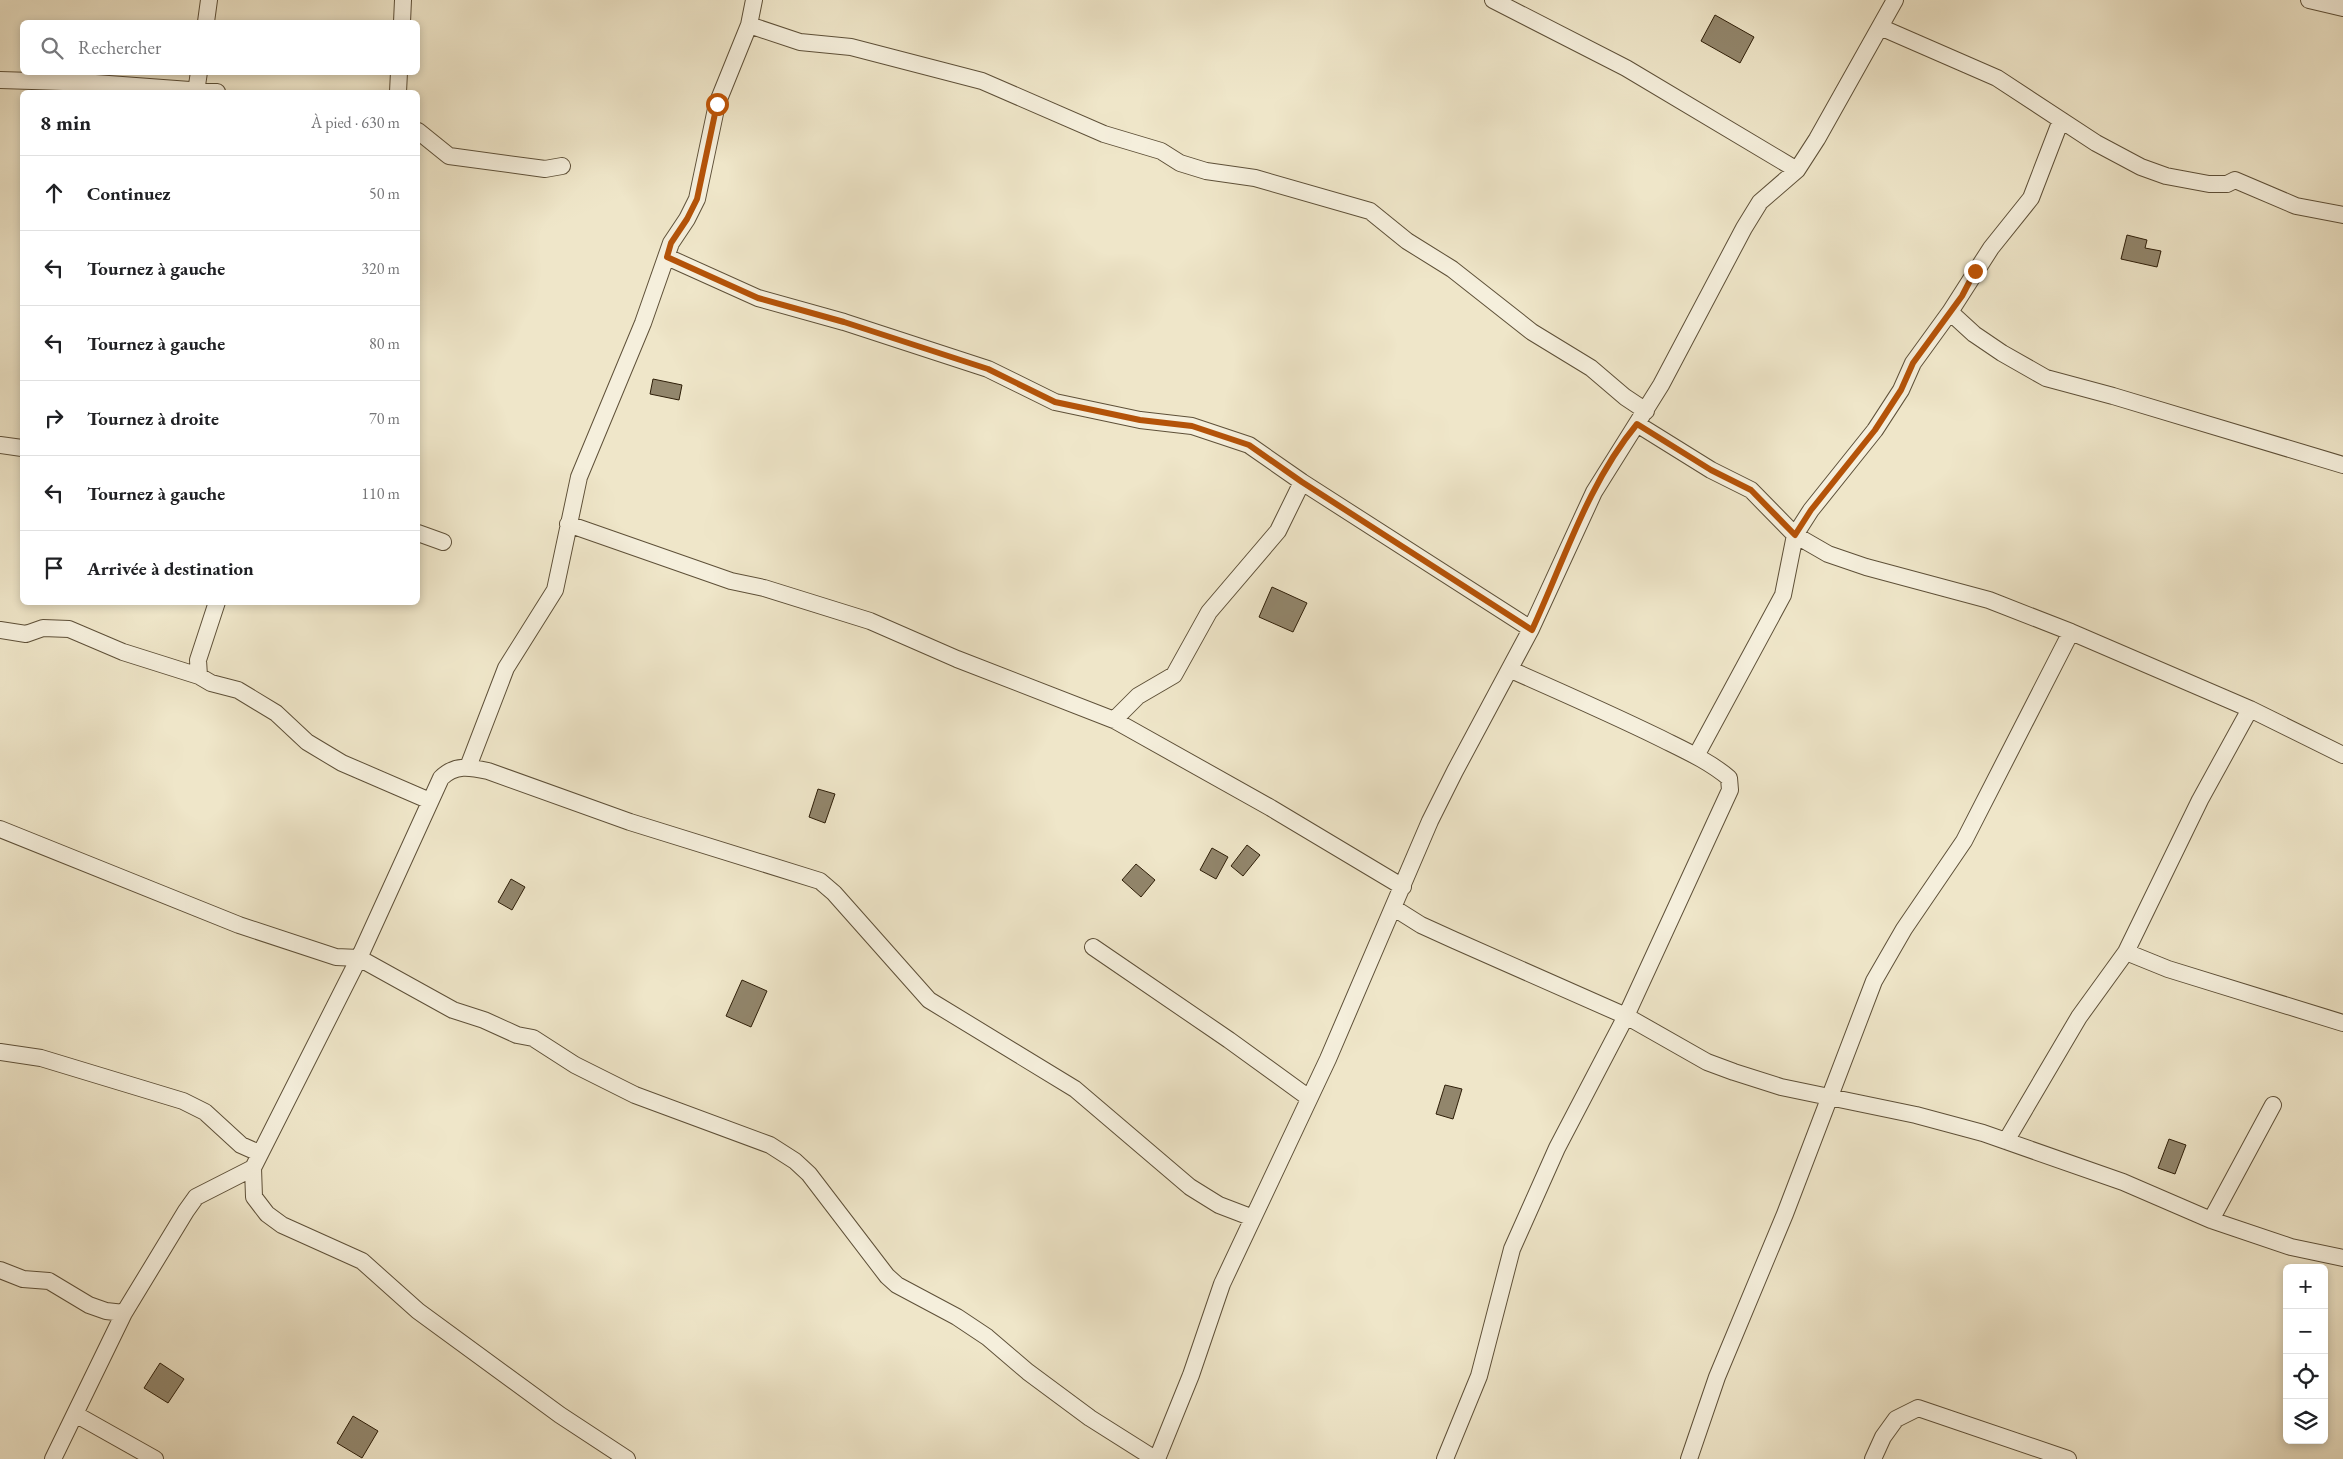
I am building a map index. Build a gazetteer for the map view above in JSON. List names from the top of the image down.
{
  "page": {
    "search": "Rechercher",
    "heading": ["8 min", "À pied · 630 m"],
    "list": [
      ["Continuez", "50 m"],
      ["Tournez à gauche", "320 m"],
      ["Tournez à gauche", "80 m"],
      ["Tournez à droite", "70 m"],
      ["Tournez à gauche", "110 m"],
      "Arrivée à destination"
    ],
    "map_buttons": ["+", "−"]
  }
}
